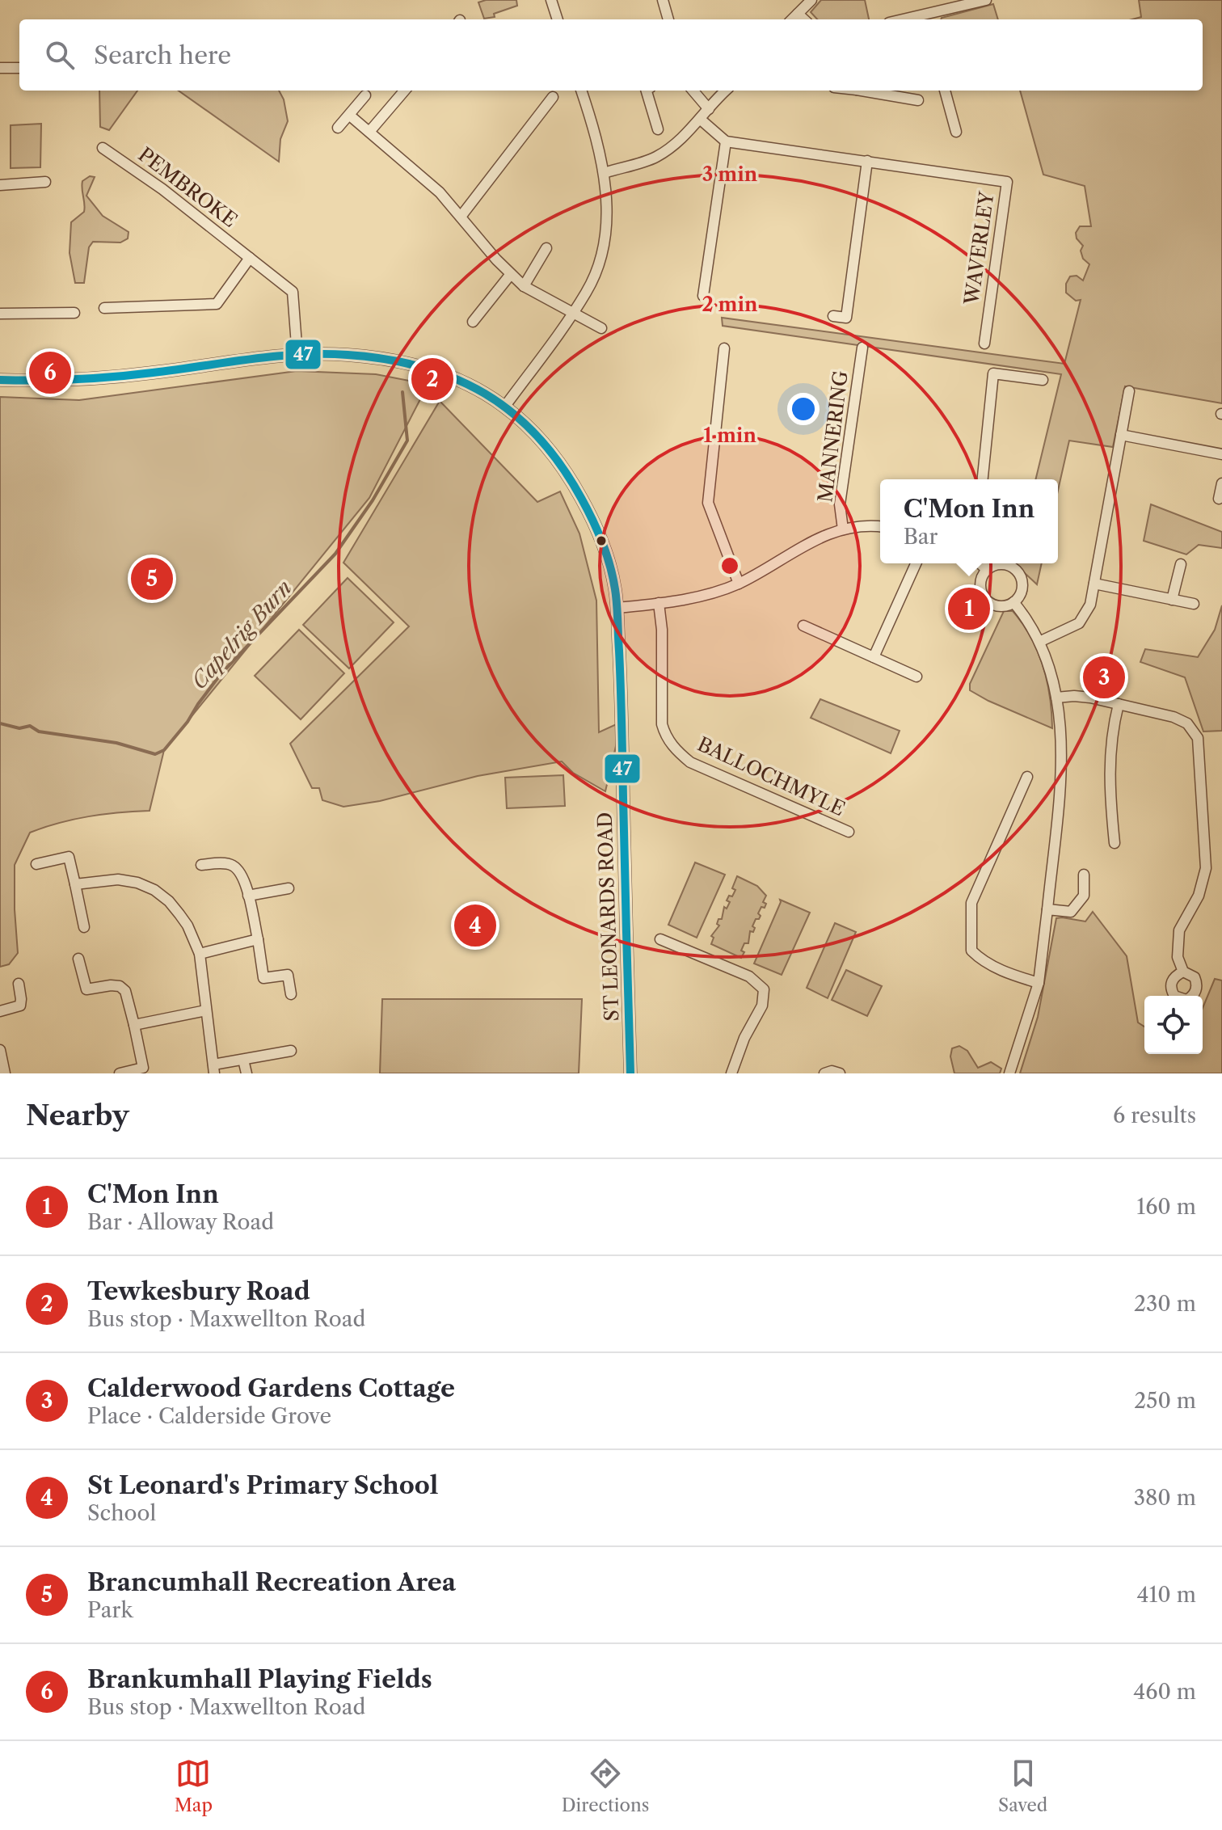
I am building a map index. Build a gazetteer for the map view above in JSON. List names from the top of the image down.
{
  "streets": {
    "street": [
      "PEMBROKE",
      "WAVERLEY",
      "MANNERING",
      "BALLOCHMYLE",
      "ST LEONARDS ROAD"
    ]
  },
  "crossings": [
    ["PEMBROKE", "ST LEONARDS ROAD"]
  ],
  "water": ["Capelrig Burn"],
  "lines": ["transit line 47"],
  "page": {
    "search": "Search here",
    "pins": [
      "6",
      "2",
      "5",
      "1",
      "3",
      "4"
    ],
    "popup": ["C'Mon Inn", "Bar"],
    "heading": ["Nearby", "6 results"],
    "list": [
      {
        "mark": "1",
        "name": "C'Mon Inn",
        "note": "Bar · Alloway Road",
        "value": "160 m"
      },
      {
        "mark": "2",
        "name": "Tewkesbury Road",
        "note": "Bus stop · Maxwellton Road",
        "value": "230 m"
      },
      {
        "mark": "3",
        "name": "Calderwood Gardens Cottage",
        "note": "Place · Calderside Grove",
        "value": "250 m"
      },
      {
        "mark": "4",
        "name": "St Leonard's Primary School",
        "note": "School",
        "value": "380 m"
      },
      {
        "mark": "5",
        "name": "Brancumhall Recreation Area",
        "note": "Park",
        "value": "410 m"
      },
      {
        "mark": "6",
        "name": "Brankumhall Playing Fields",
        "note": "Bus stop · Maxwellton Road",
        "value": "460 m"
      }
    ],
    "nav": ["Map", "Directions", "Saved"]
  },
  "rings": ["3 min", "2 min", "1 min"]
}
